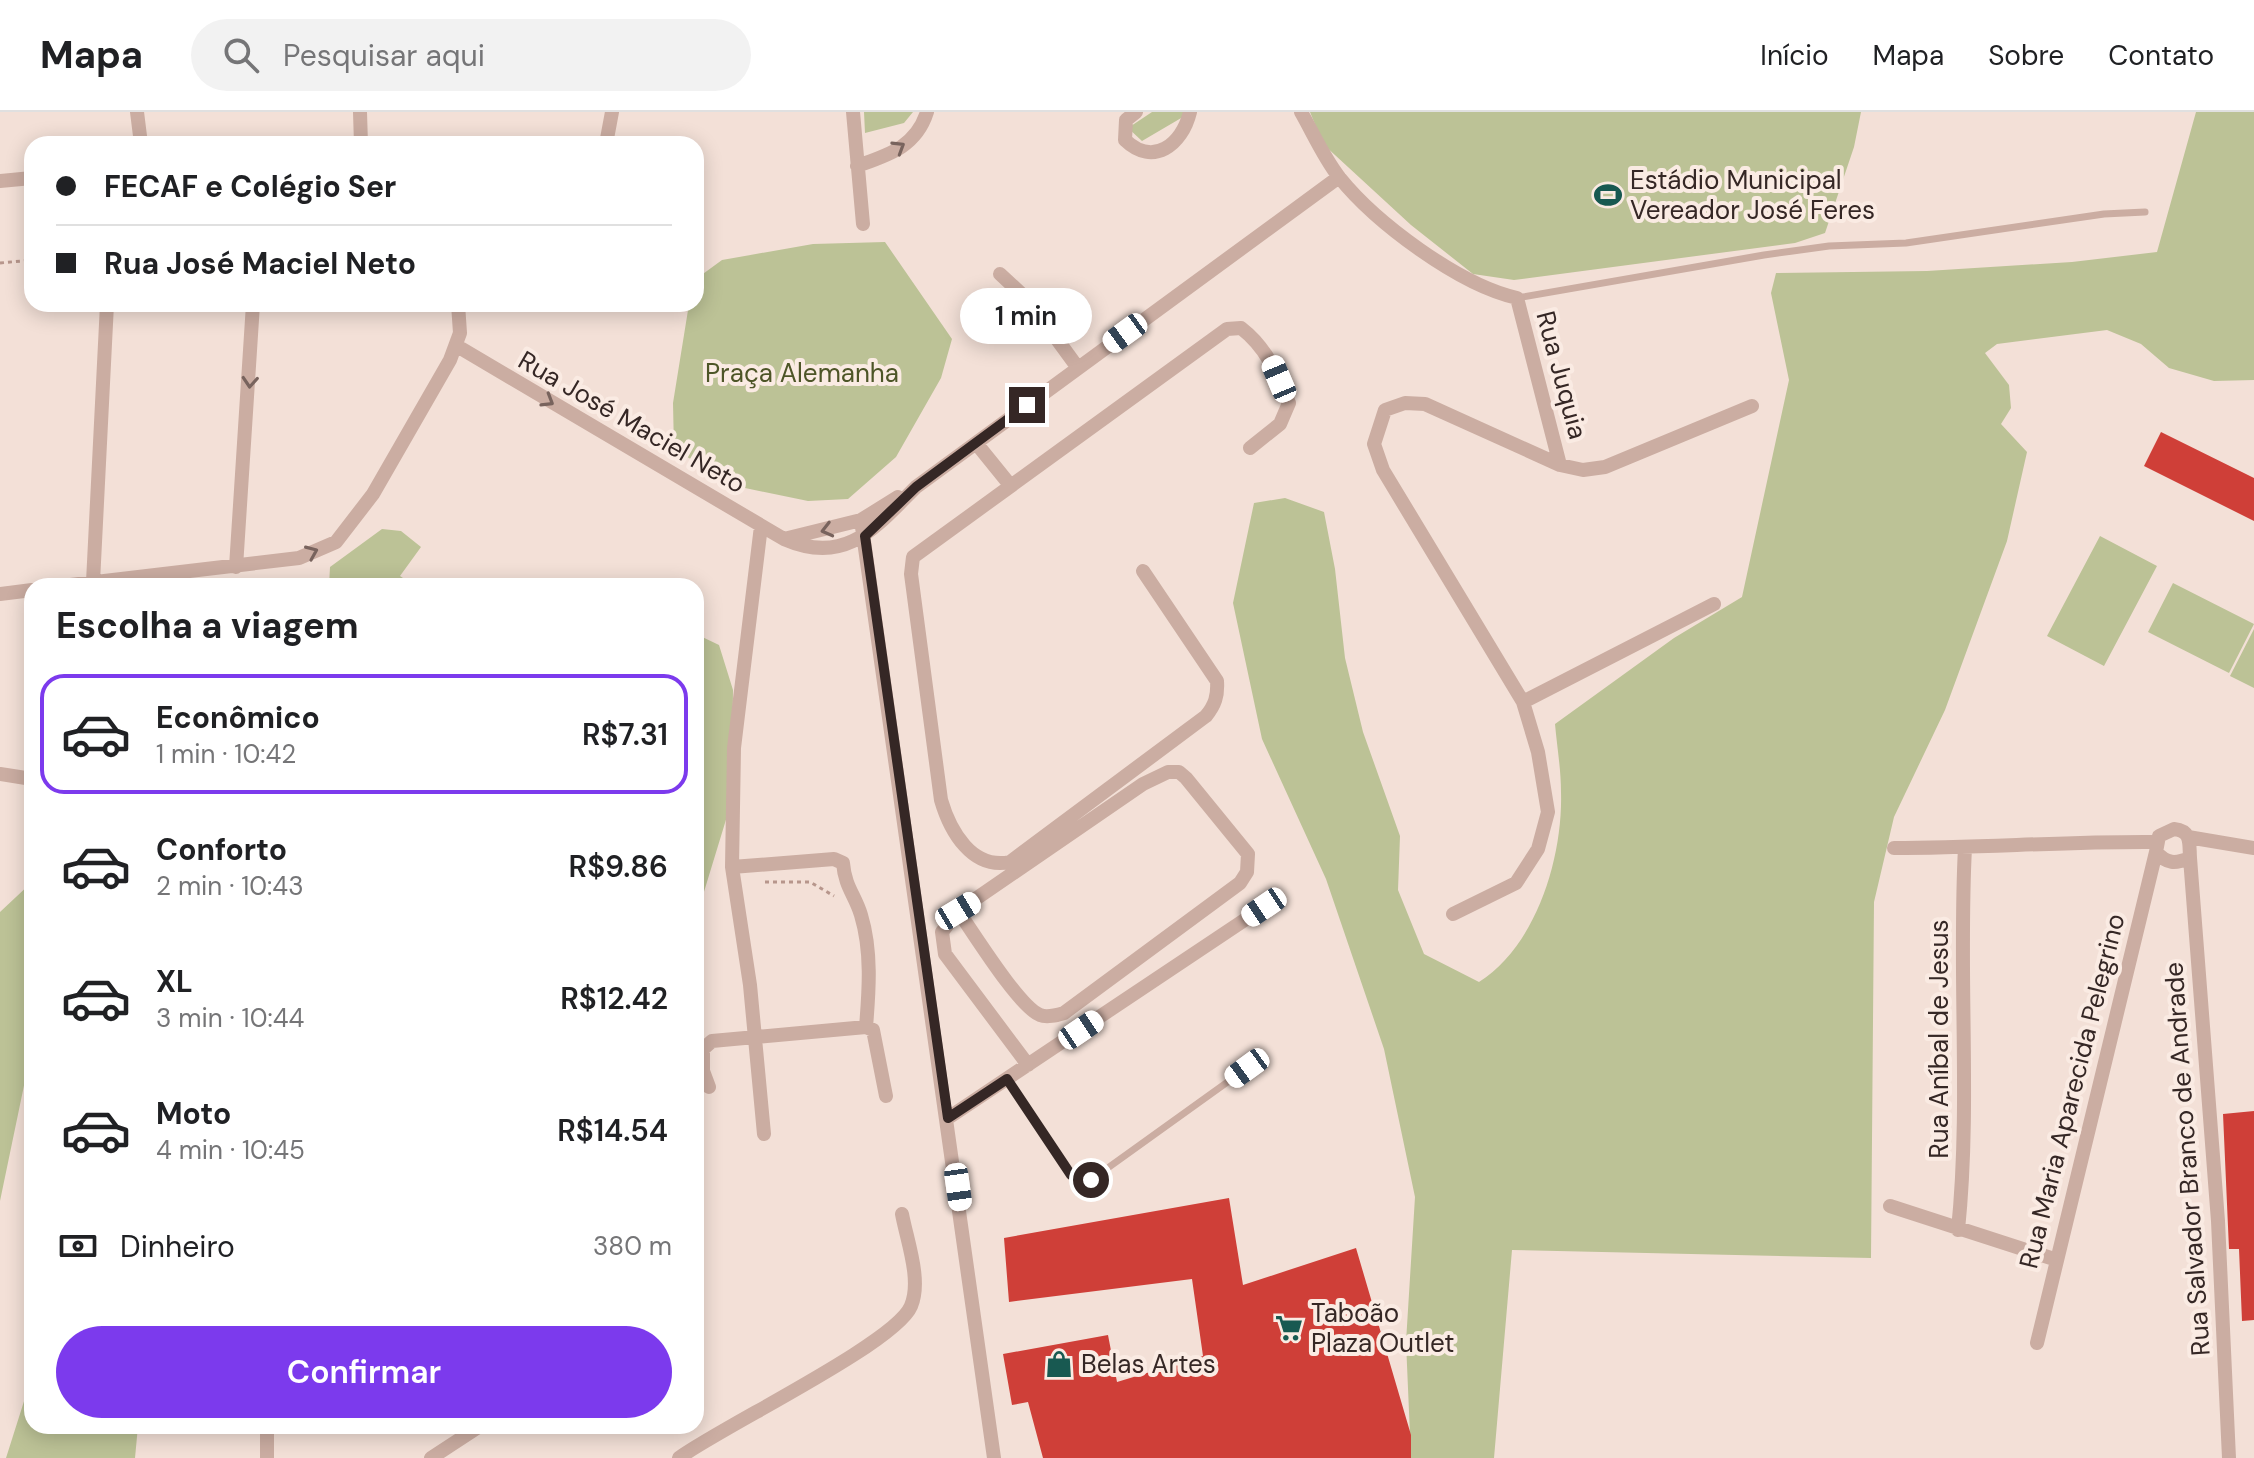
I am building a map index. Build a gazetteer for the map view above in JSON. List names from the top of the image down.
{
  "streets": {
    "street": [
      "Rua Juquia",
      "Rua José Maciel Neto",
      "Rua Aníbal de Jesus",
      "Rua Maria Aparecida Pelegrino",
      "Rua Salvador Branco de Andrade"
    ]
  },
  "crossings": [
    ["Rua Maria Aparecida Pelegrino", "Rua Salvador Branco de Andrade"]
  ],
  "parks": ["Praça Alemanha"],
  "places": {
    "sports": ["Estádio Municipal Vereador José Feres"],
    "supermarket": ["Taboão Plaza Outlet"],
    "shop": ["Belas Artes"]
  },
  "page": {
    "header": "Mapa",
    "search": "Pesquisar aqui",
    "nav": [
      "Início",
      "Mapa",
      "Sobre",
      "Contato"
    ],
    "banner": ["FECAF e Colégio Ser", "Rua José Maciel Neto"],
    "bubble": "1 min",
    "heading": "Escolha a viagem",
    "list": [
      {
        "name": "Econômico",
        "note": "1 min · 10:42",
        "value": "R$7.31"
      },
      {
        "name": "Conforto",
        "note": "2 min · 10:43",
        "value": "R$9.86"
      },
      {
        "name": "XL",
        "note": "3 min · 10:44",
        "value": "R$12.42"
      },
      {
        "name": "Moto",
        "note": "4 min · 10:45",
        "value": "R$14.54"
      }
    ],
    "pay": ["Dinheiro", "380 m"],
    "buttons": "Confirmar"
  }
}
